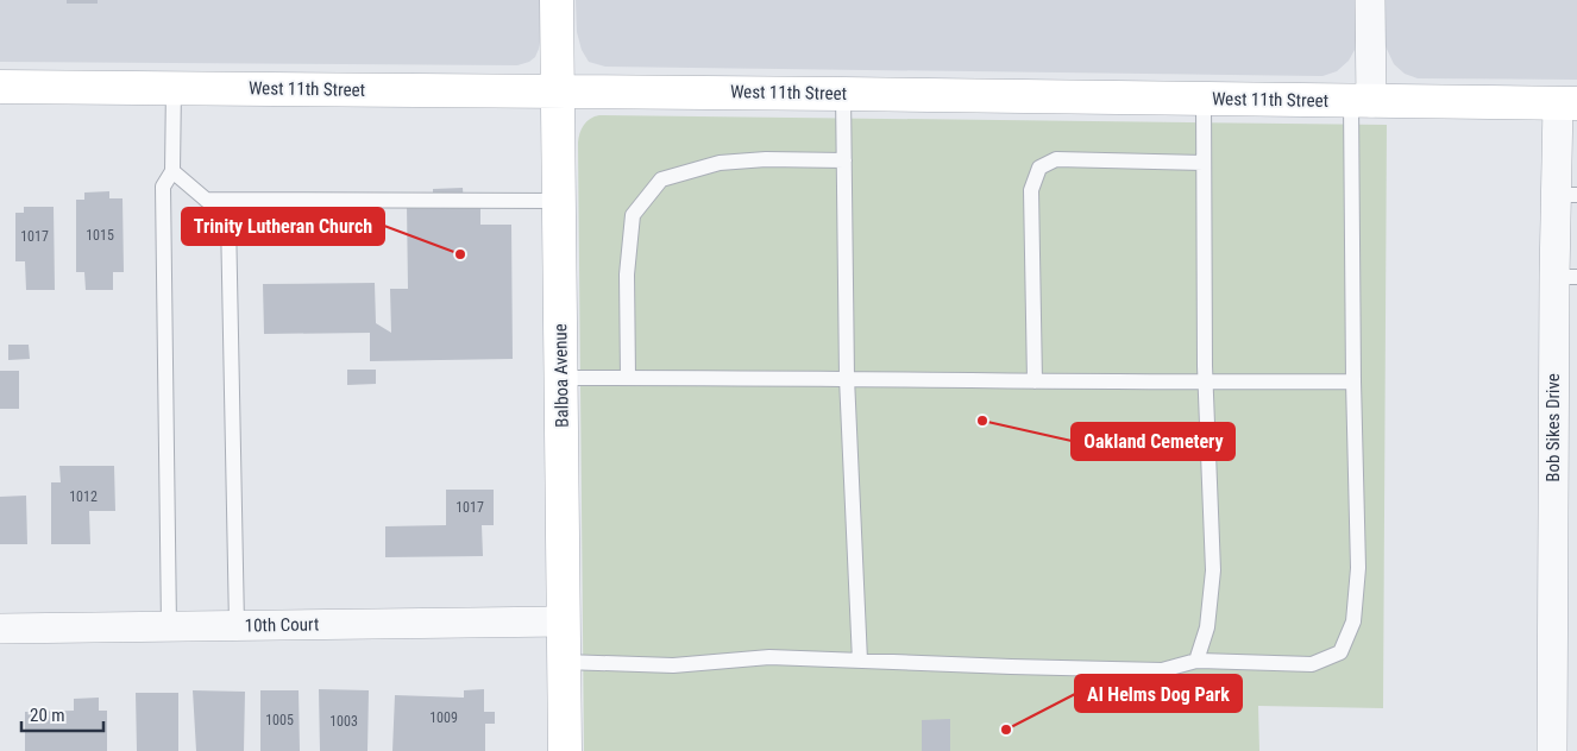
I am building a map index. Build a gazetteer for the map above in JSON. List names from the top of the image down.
{
  "streets": {
    "main road": ["West 11th Street", "Balboa Avenue"],
    "street": ["Bob Sikes Drive", "10th Court"]
  },
  "crossings": [
    ["West 11th Street", "Balboa Avenue"],
    ["West 11th Street", "Bob Sikes Drive"],
    ["Balboa Avenue", "10th Court"]
  ],
  "places": ["Trinity Lutheran Church", "Oakland Cemetery", "Al Helms Dog Park"],
  "house_numbers": [
    "1015",
    "1017",
    "1012",
    "1017",
    "1009",
    "1005",
    "1003"
  ],
  "scale_bar": "20 m"
}
